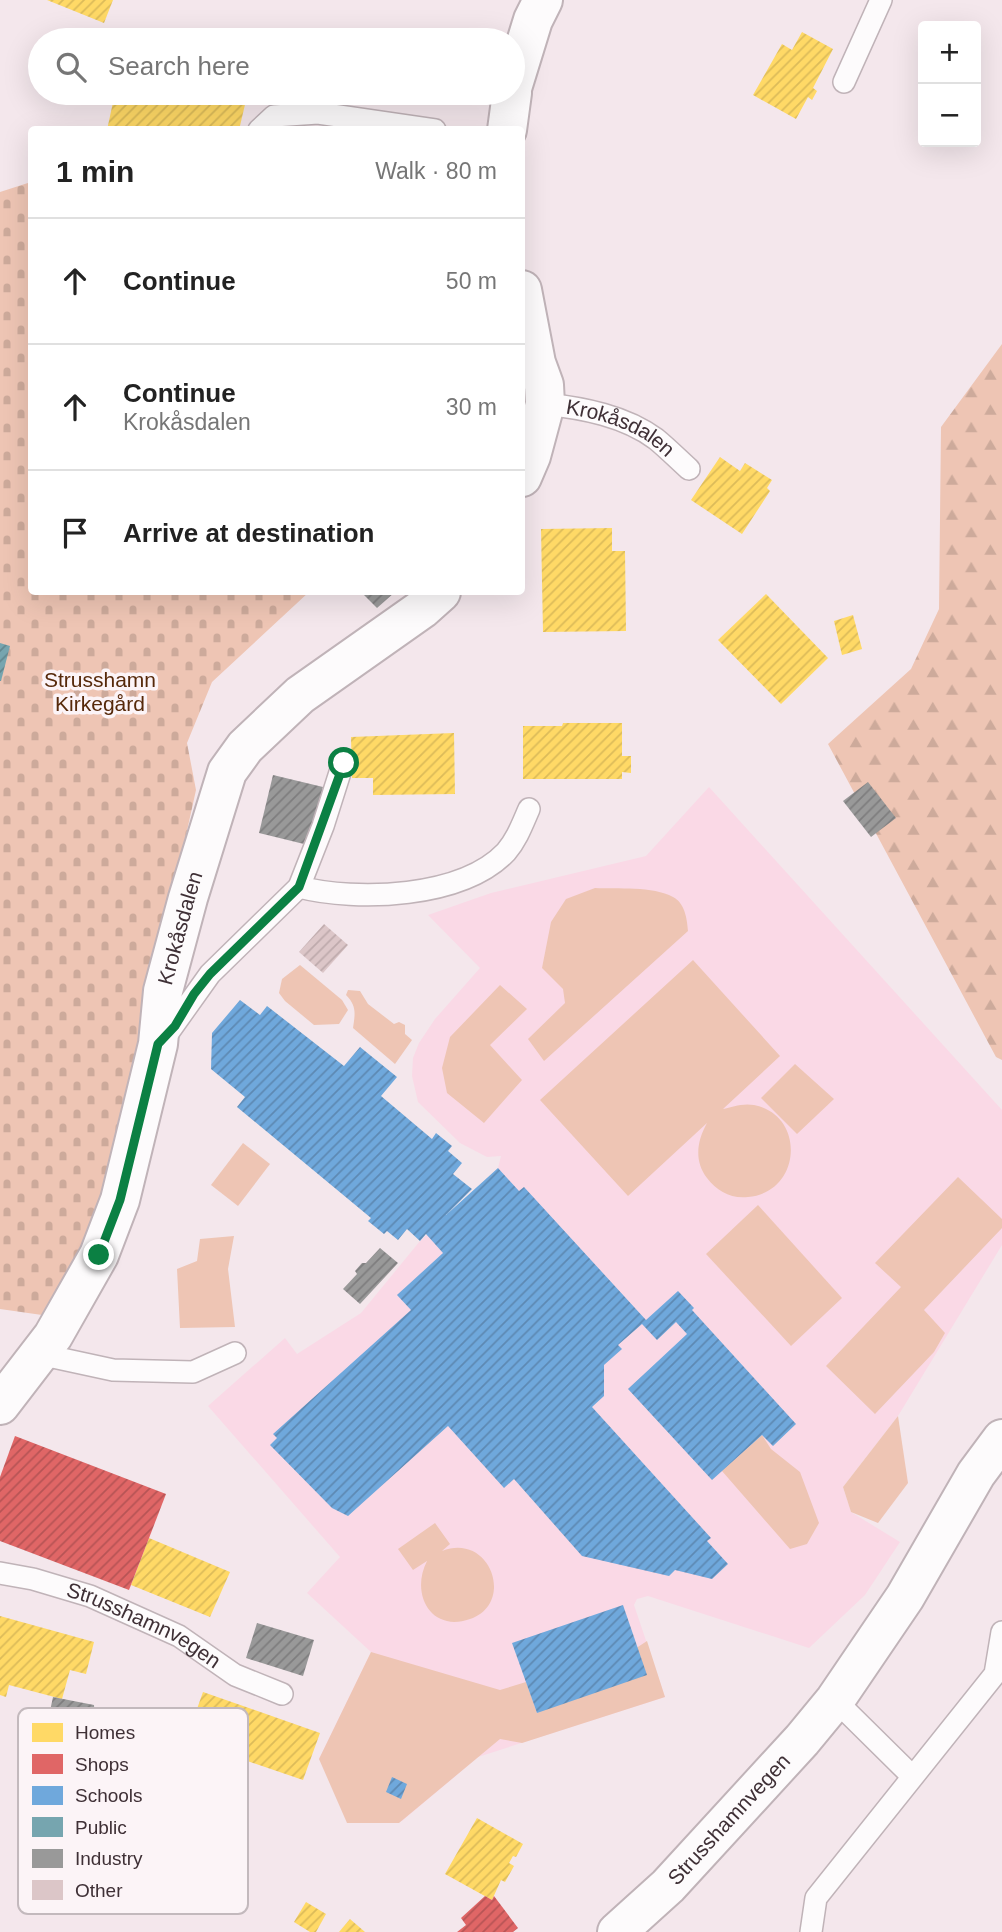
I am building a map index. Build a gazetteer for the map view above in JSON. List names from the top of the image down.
{
  "streets": {
    "street": ["Krokåsdalen", "Strusshamnvegen"]
  },
  "parks": ["Strusshamn Kirkegård"],
  "legend": [
    "Homes",
    "Shops",
    "Schools",
    "Public",
    "Industry",
    "Other"
  ],
  "page": {
    "map_buttons": ["+", "−"],
    "search": "Search here",
    "heading": ["1 min", "Walk · 80 m"],
    "list": [
      ["Continue", "50 m"],
      ["Continue", "Krokåsdalen", "30 m"],
      "Arrive at destination"
    ]
  }
}
